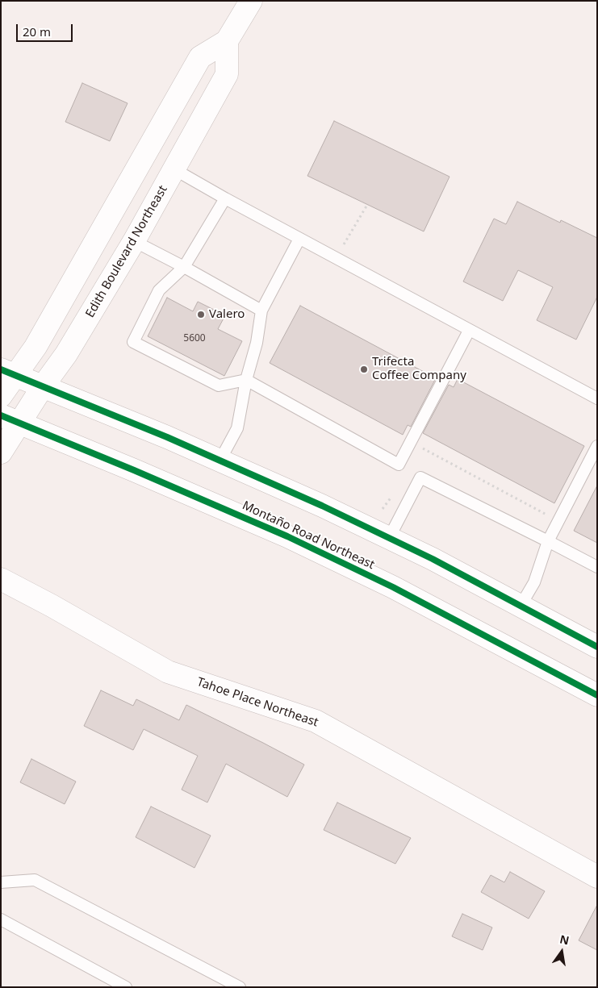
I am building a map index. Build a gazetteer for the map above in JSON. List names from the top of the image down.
{
  "streets": {
    "street": ["Edith Boulevard Northeast", "Montaño Road Northeast", "Tahoe Place Northeast"]
  },
  "crossings": [
    ["Edith Boulevard Northeast", "Montaño Road Northeast"]
  ],
  "places": ["Valero", "Trifecta Coffee Company"],
  "house_numbers": ["5600"],
  "scale_bar": "20 m",
  "north": "top"
}
